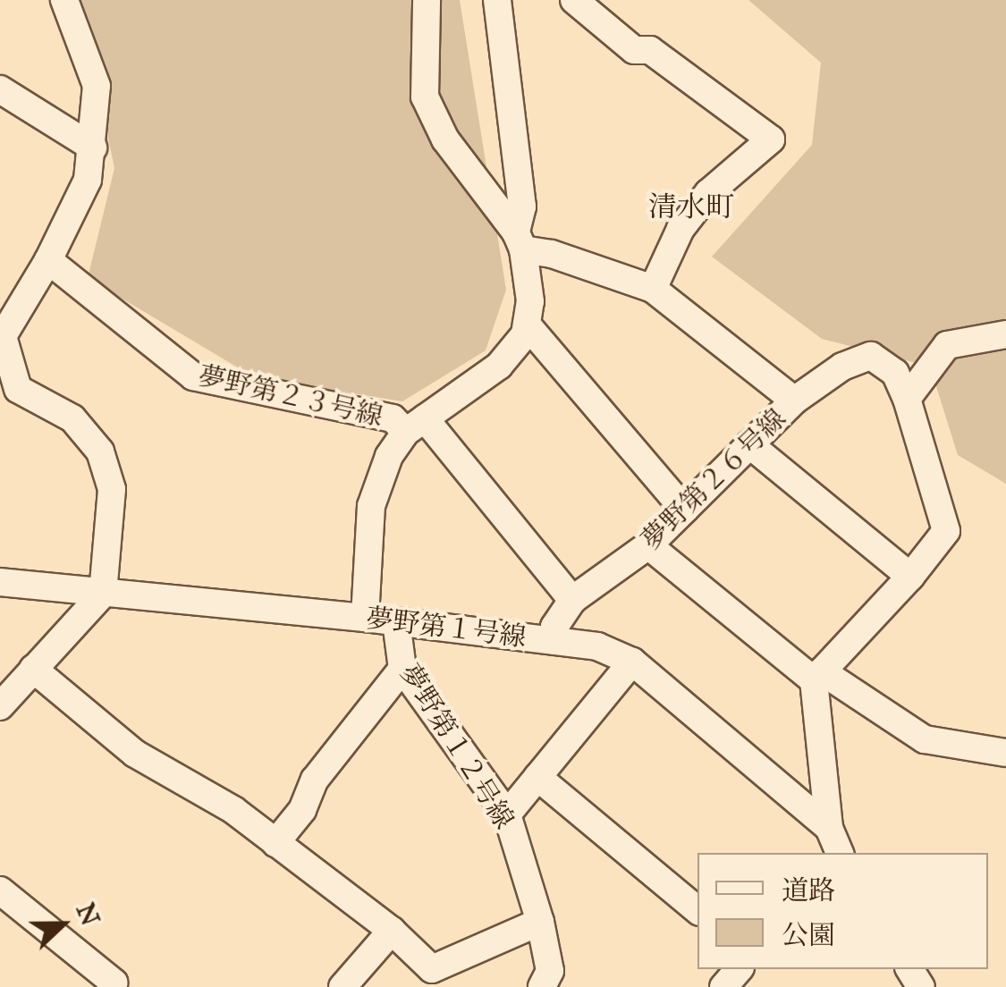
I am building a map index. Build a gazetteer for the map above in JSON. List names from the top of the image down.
{
  "streets": {
    "street": [
      "夢野第２３号線",
      "夢野第２６号線",
      "夢野第１号線",
      "夢野第１２号線"
    ]
  },
  "crossings": [
    ["夢野第２６号線", "夢野第１号線"],
    ["夢野第１号線", "夢野第１２号線"]
  ],
  "districts": ["清水町"],
  "legend": ["道路", "公園"],
  "north": "right"
}
